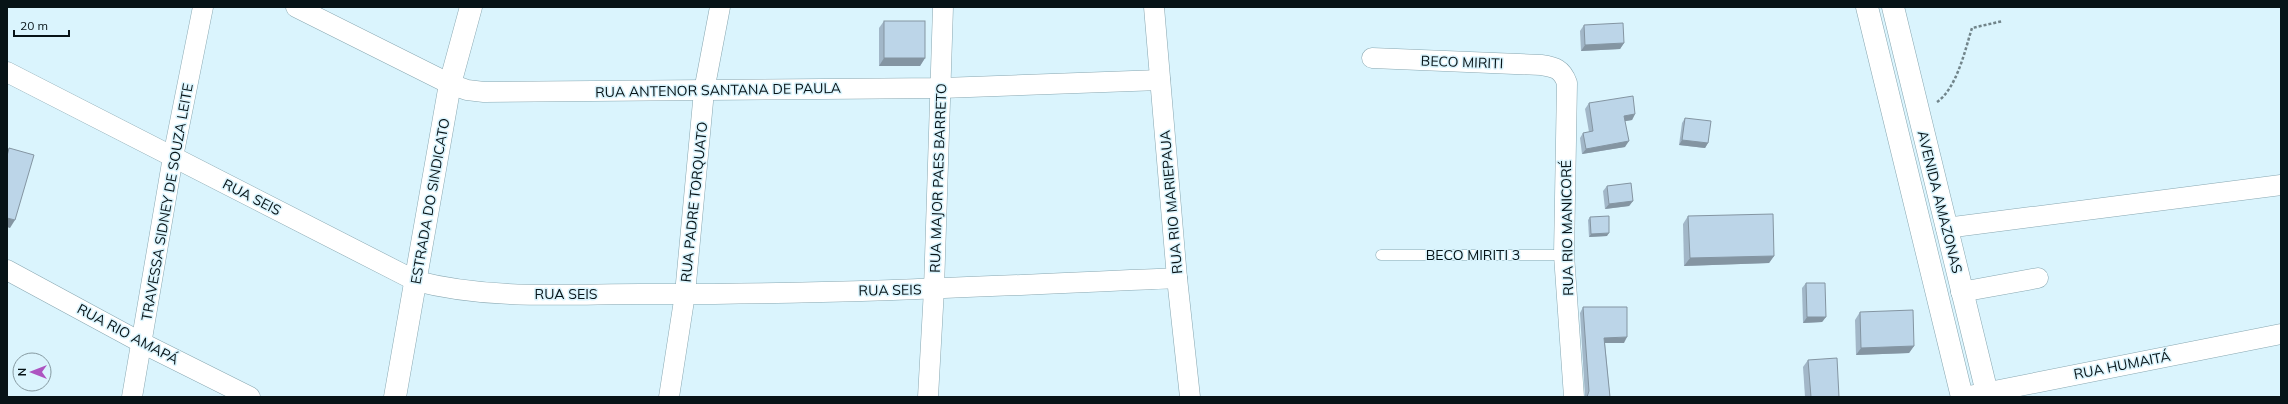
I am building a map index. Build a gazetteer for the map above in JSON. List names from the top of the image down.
{
  "streets": {
    "street": [
      "BECO MIRITI",
      "RUA ANTENOR SANTANA DE PAULA",
      "RUA MAJOR PAES BARRETO",
      "RUA SEIS",
      "ESTRADA DO SINDICATO",
      "TRAVESSA SIDNEY DE SOUZA LEITE",
      "RUA PADRE TORQUATO",
      "RUA RIO MARIEPAUA",
      "AVENIDA AMAZONAS",
      "RUA RIO MANICORÉ",
      "RUA RIO AMAPÁ",
      "RUA HUMAITÁ"
    ],
    "lane": ["BECO MIRITI 3"]
  },
  "crossings": [
    ["BECO MIRITI", "RUA RIO MANICORÉ"],
    ["RUA ANTENOR SANTANA DE PAULA", "RUA MAJOR PAES BARRETO"],
    ["RUA ANTENOR SANTANA DE PAULA", "ESTRADA DO SINDICATO"],
    ["RUA ANTENOR SANTANA DE PAULA", "RUA PADRE TORQUATO"],
    ["RUA ANTENOR SANTANA DE PAULA", "RUA RIO MARIEPAUA"],
    ["RUA MAJOR PAES BARRETO", "RUA SEIS"],
    ["RUA SEIS", "ESTRADA DO SINDICATO"],
    ["RUA SEIS", "TRAVESSA SIDNEY DE SOUZA LEITE"],
    ["RUA SEIS", "RUA PADRE TORQUATO"],
    ["RUA SEIS", "RUA RIO MARIEPAUA"],
    ["TRAVESSA SIDNEY DE SOUZA LEITE", "RUA RIO AMAPÁ"],
    ["AVENIDA AMAZONAS", "RUA HUMAITÁ"],
    ["RUA RIO MANICORÉ", "BECO MIRITI 3"]
  ],
  "scale_bar": "20 m",
  "north": "left"
}
